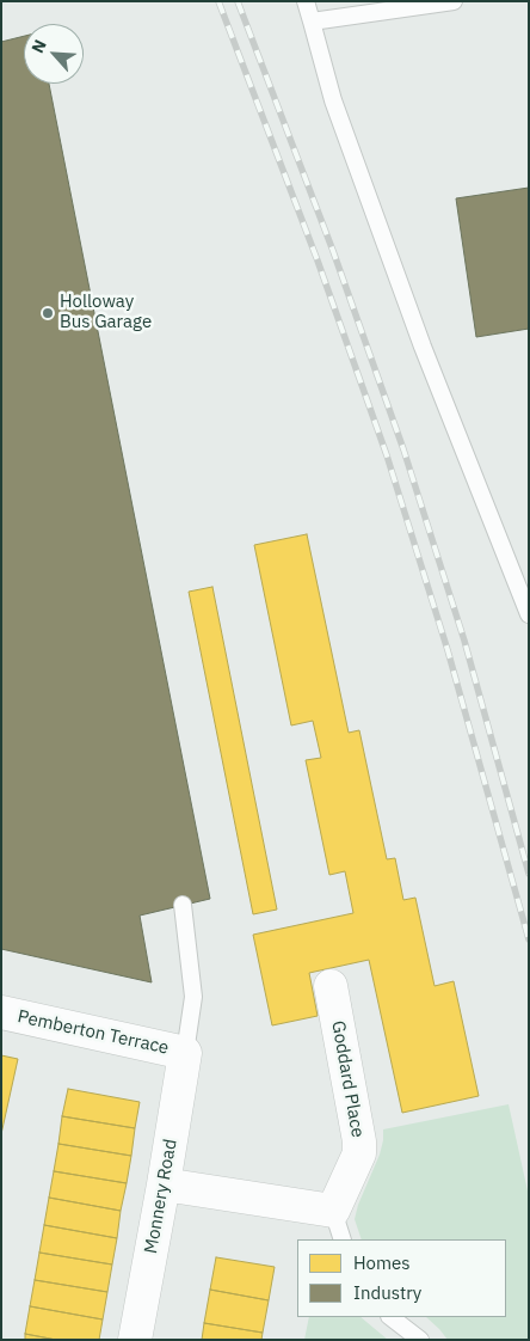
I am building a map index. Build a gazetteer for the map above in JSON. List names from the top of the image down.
{
  "streets": {
    "street": ["Pemberton Terrace", "Goddard Place", "Monnery Road"]
  },
  "crossings": [
    ["Pemberton Terrace", "Monnery Road"]
  ],
  "places": ["Holloway Bus Garage"],
  "legend": ["Homes", "Industry"],
  "north": "top left"
}
